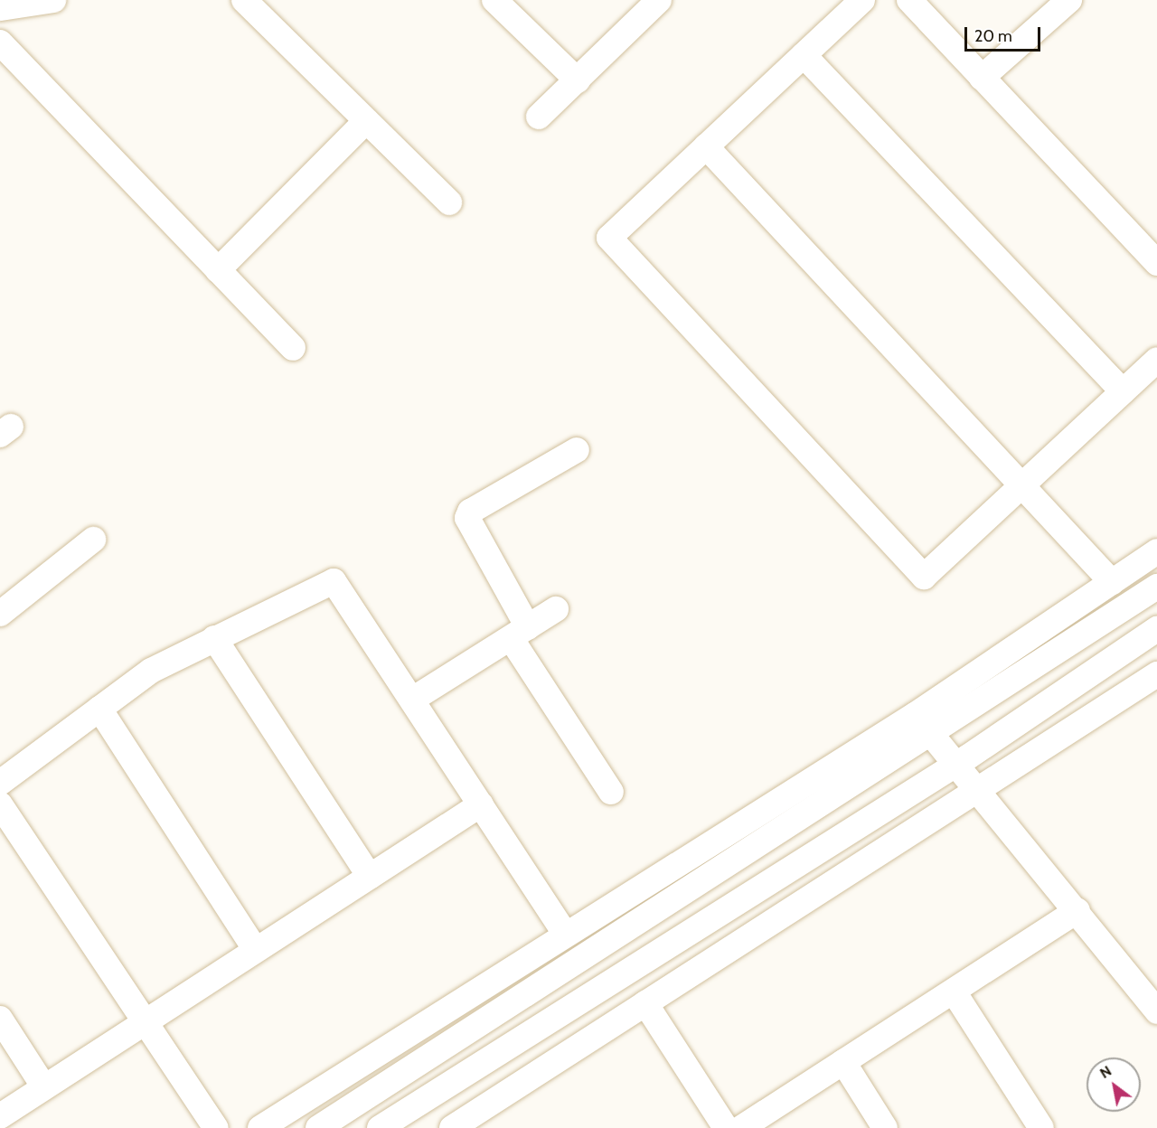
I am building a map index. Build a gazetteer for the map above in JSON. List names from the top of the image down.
{
  "scale_bar": "20 m",
  "north": "top left"
}
